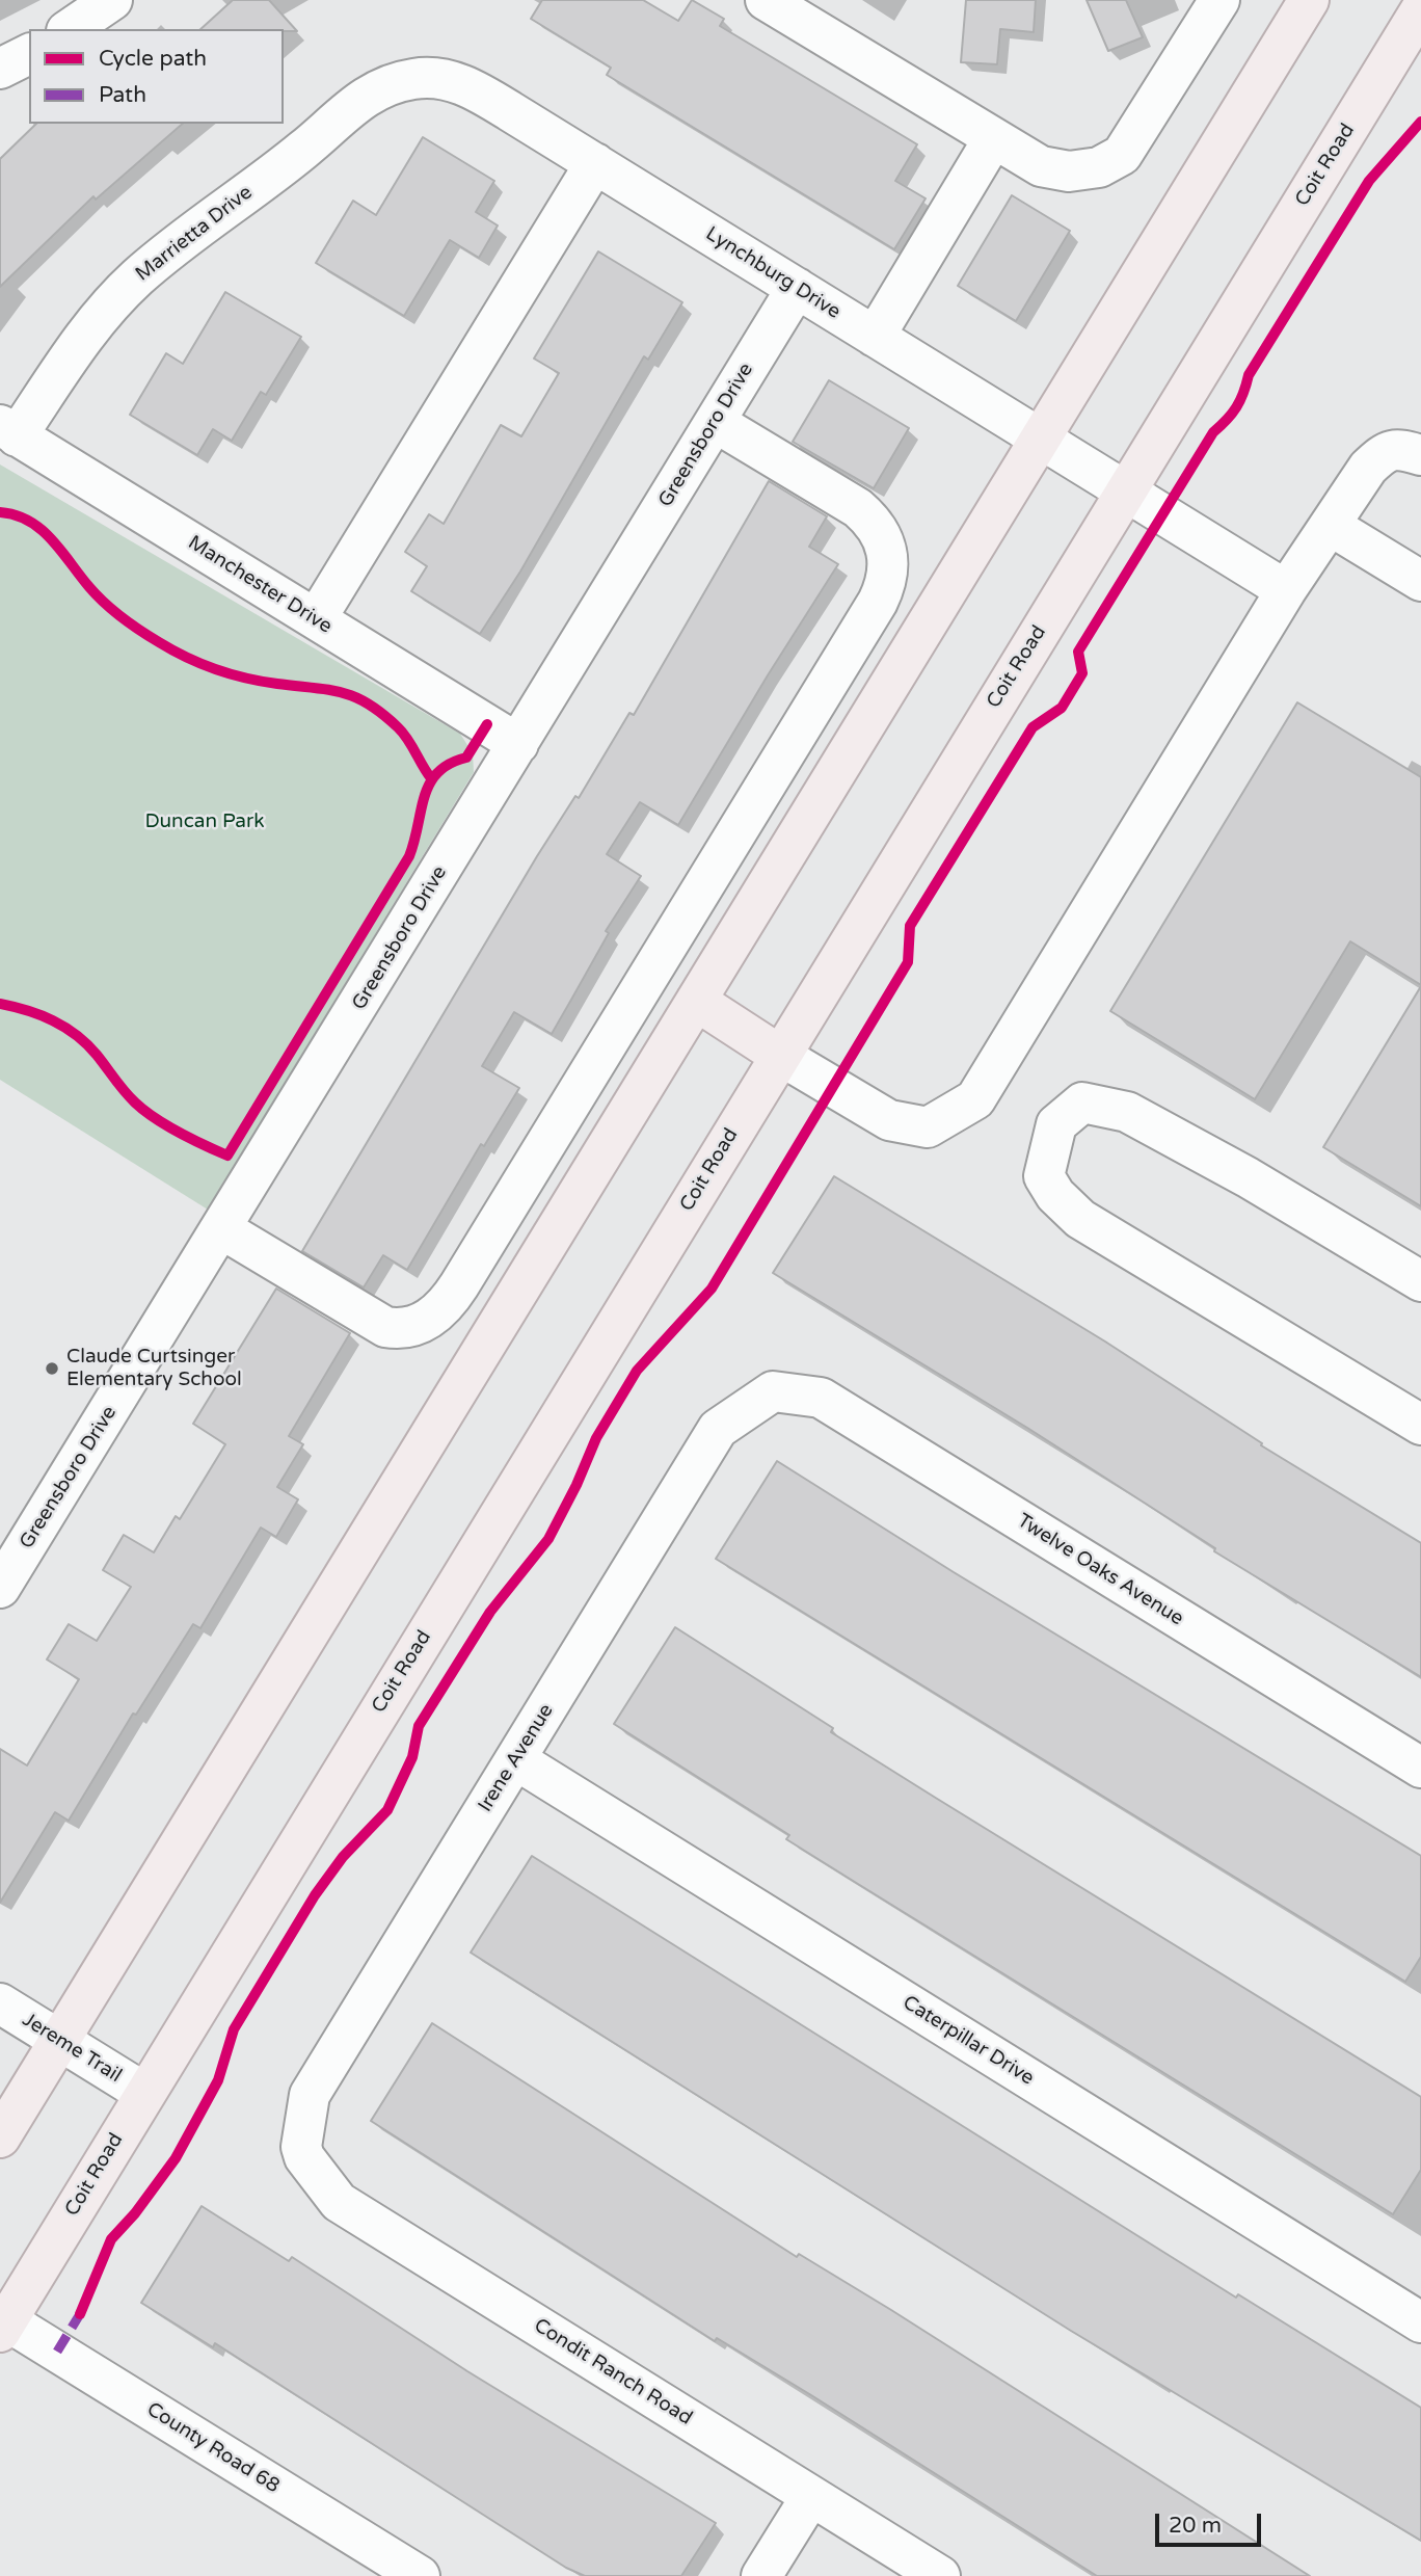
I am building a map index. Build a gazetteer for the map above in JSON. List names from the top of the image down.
{
  "streets": {
    "main road": ["Coit Road"],
    "street": [
      "Marrietta Drive",
      "Lynchburg Drive",
      "Greensboro Drive",
      "Manchester Drive",
      "Twelve Oaks Avenue",
      "Irene Avenue",
      "Caterpillar Drive",
      "Jereme Trail",
      "Condit Ranch Road",
      "County Road 68"
    ]
  },
  "crossings": [
    ["Coit Road", "Lynchburg Drive"],
    ["Coit Road", "Jereme Trail"],
    ["Coit Road", "County Road 68"],
    ["Marrietta Drive", "Lynchburg Drive"],
    ["Marrietta Drive", "Manchester Drive"],
    ["Lynchburg Drive", "Greensboro Drive"],
    ["Greensboro Drive", "Manchester Drive"],
    ["Twelve Oaks Avenue", "Irene Avenue"],
    ["Irene Avenue", "Caterpillar Drive"],
    ["Irene Avenue", "Condit Ranch Road"]
  ],
  "parks": ["Duncan Park"],
  "places": ["Claude Curtsinger Elementary School"],
  "legend": ["Cycle path", "Path"],
  "scale_bar": "20 m"
}
